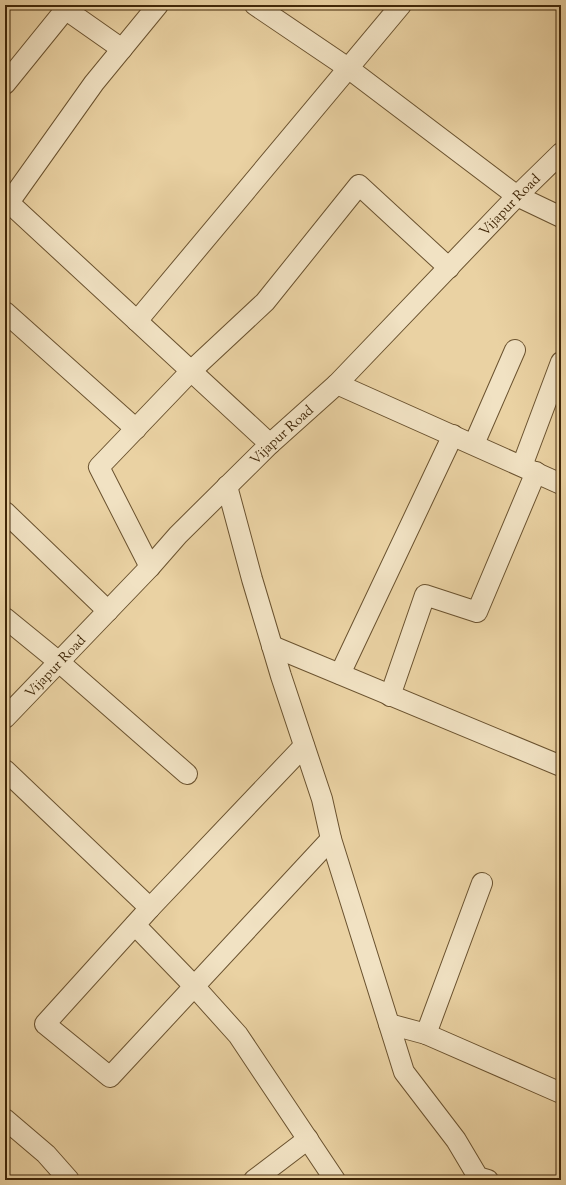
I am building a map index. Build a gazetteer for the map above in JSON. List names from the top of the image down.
{
  "streets": {
    "street": ["Vijapur Road"]
  }
}
